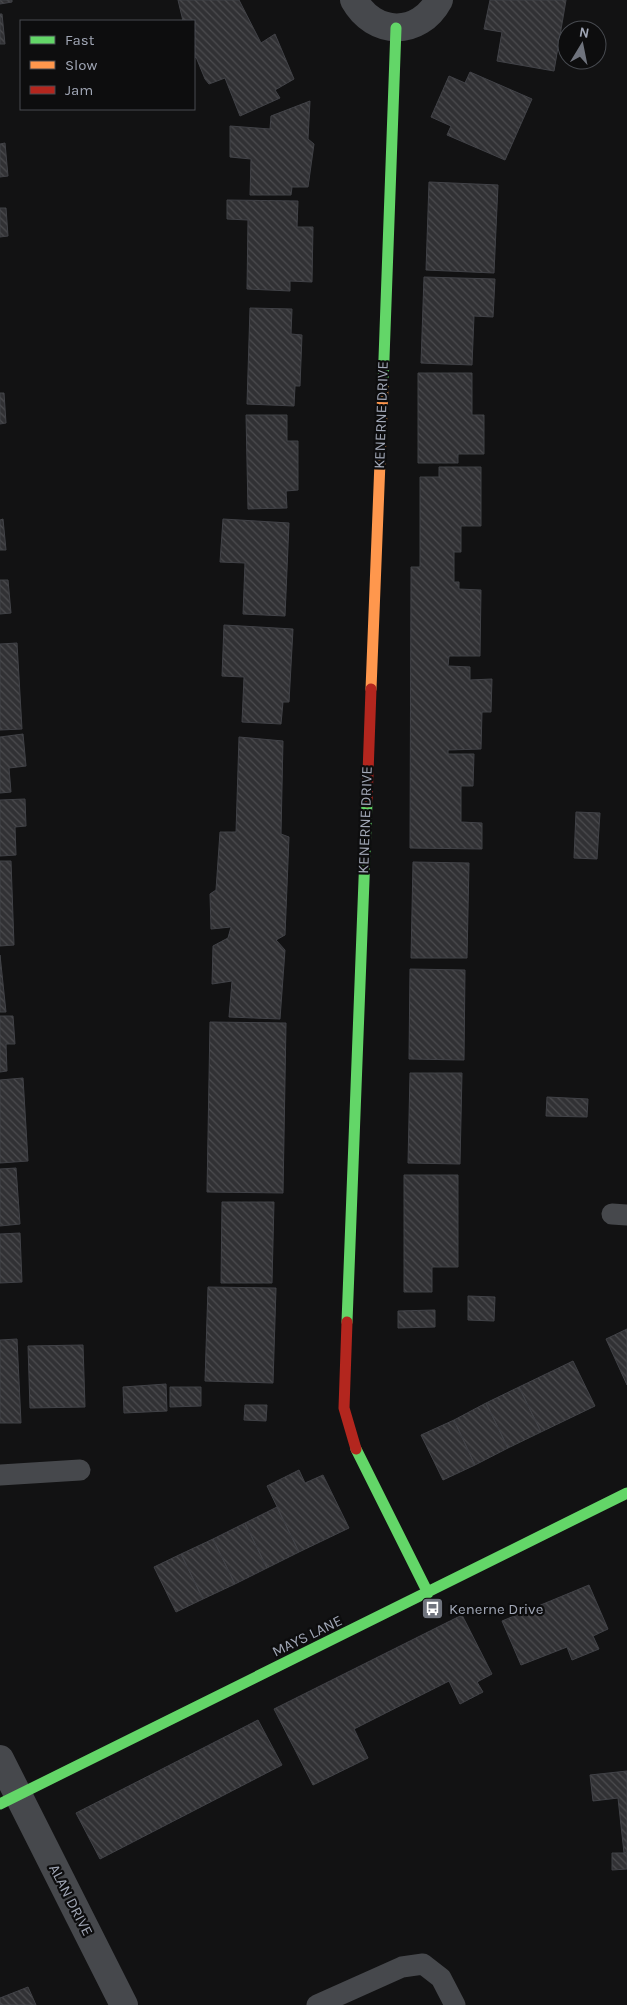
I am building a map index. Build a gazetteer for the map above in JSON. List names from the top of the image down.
{
  "streets": {
    "street": ["KENERNE DRIVE", "MAYS LANE", "ALAN DRIVE"]
  },
  "crossings": [
    ["KENERNE DRIVE", "MAYS LANE"],
    ["MAYS LANE", "ALAN DRIVE"]
  ],
  "places": {
    "bus stop": ["Kenerne Drive"]
  },
  "legend": ["Fast", "Slow", "Jam"],
  "north": "top"
}
